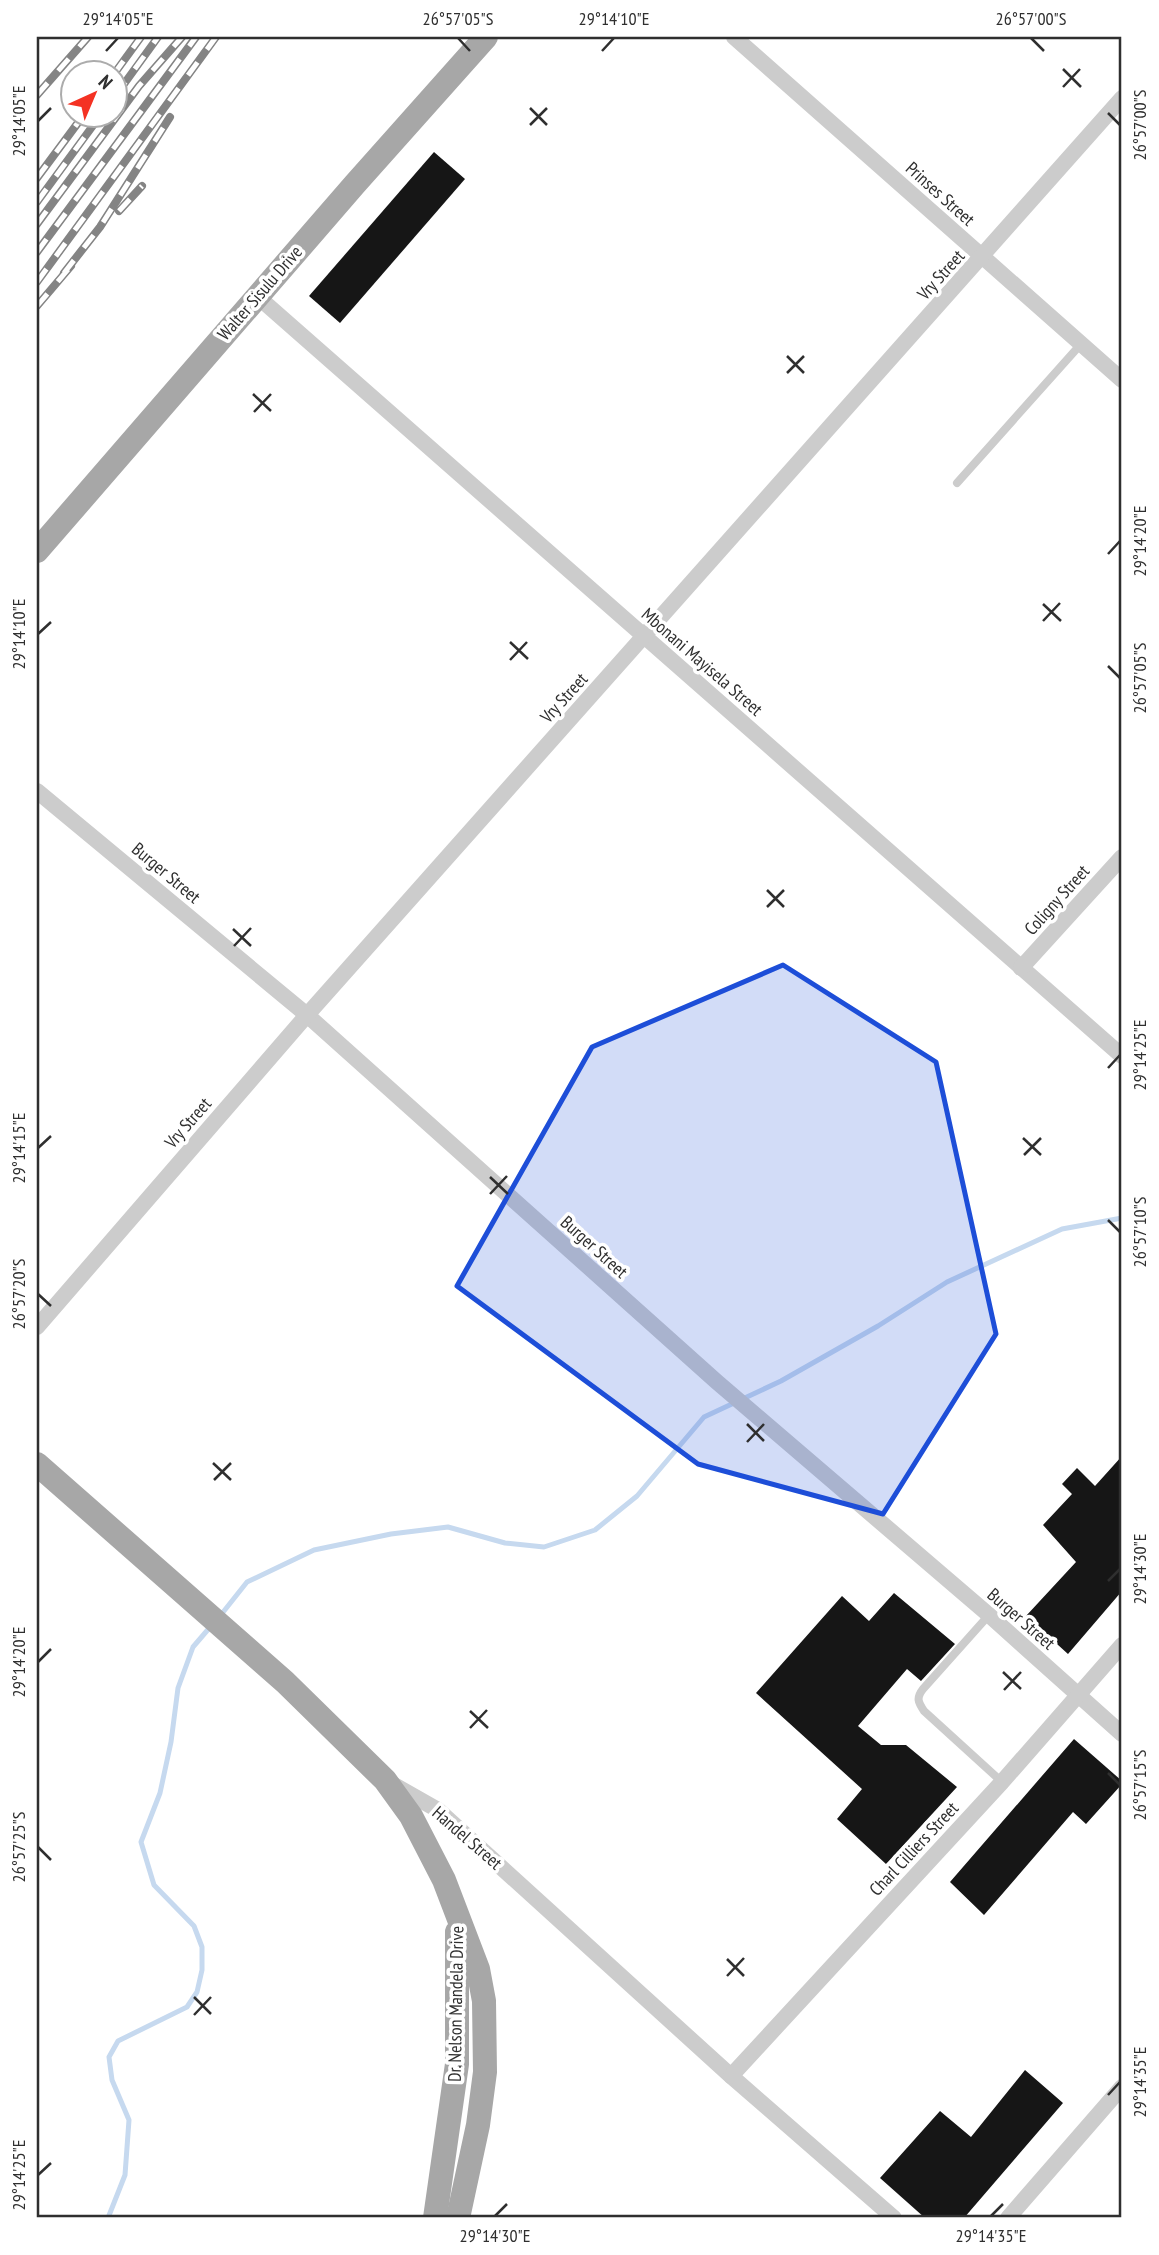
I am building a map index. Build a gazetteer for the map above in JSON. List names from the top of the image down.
{
  "streets": {
    "main road": ["Walter Sisulu Drive", "Handel Street", "Dr. Nelson Mandela Drive"],
    "street": [
      "Prinses Street",
      "Vry Street",
      "Mbonani Mayisela Street",
      "Burger Street",
      "Coligny Street",
      "Charl Cilliers Street"
    ]
  },
  "crossings": [
    ["Prinses Street", "Vry Street"],
    ["Vry Street", "Mbonani Mayisela Street"],
    ["Vry Street", "Burger Street"],
    ["Walter Sisulu Drive", "Mbonani Mayisela Street"],
    ["Mbonani Mayisela Street", "Coligny Street"],
    ["Burger Street", "Charl Cilliers Street"],
    ["Handel Street", "Charl Cilliers Street"],
    ["Handel Street", "Dr. Nelson Mandela Drive"]
  ],
  "north": "top right",
  "coordinates": [
    "29°14'05\"E",
    "26°57'05\"S",
    "29°14'10\"E",
    "26°57'00\"S",
    "29°14'20\"E",
    "29°14'25\"E",
    "29°14'15\"E",
    "26°57'10\"S",
    "26°57'20\"S",
    "29°14'30\"E",
    "26°57'15\"S",
    "26°57'25\"S",
    "29°14'35\"E"
  ]
}
